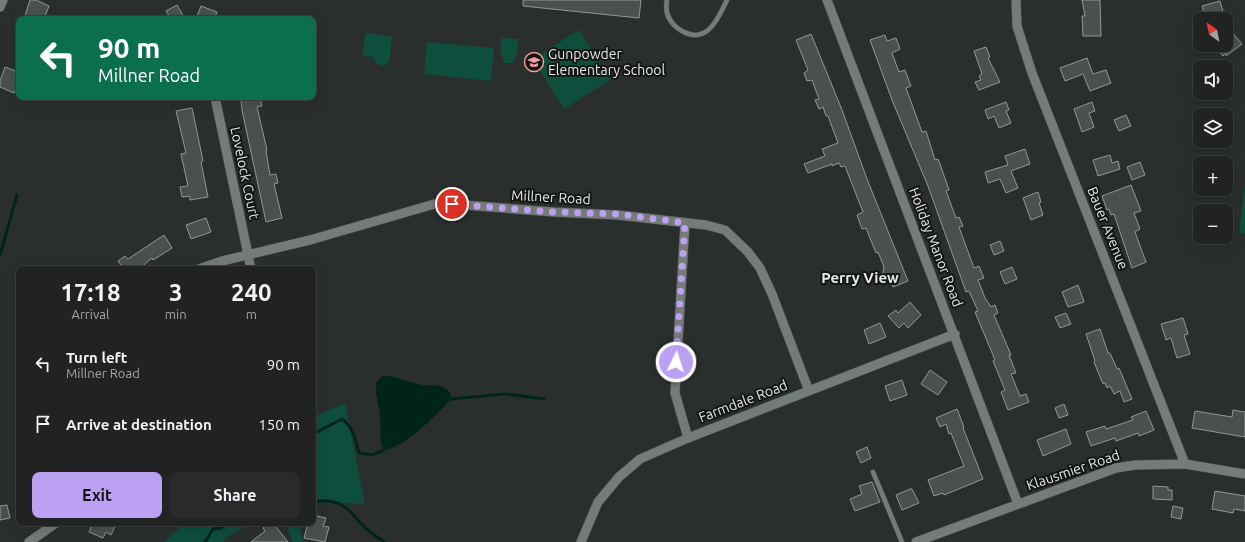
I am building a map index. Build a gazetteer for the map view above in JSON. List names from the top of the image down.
{
  "streets": {
    "street": [
      "Lovelock Court",
      "Millner Road",
      "Bauer Avenue",
      "Holiday Manor Road",
      "Farmdale Road",
      "Klausmier Road"
    ]
  },
  "crossings": [
    ["Lovelock Court", "Millner Road"],
    ["Millner Road", "Farmdale Road"],
    ["Bauer Avenue", "Klausmier Road"],
    ["Holiday Manor Road", "Farmdale Road"],
    ["Holiday Manor Road", "Klausmier Road"]
  ],
  "districts": ["Perry View"],
  "places": {
    "school or university": ["Gunpowder Elementary School"]
  },
  "north": "top left",
  "page": {
    "map_buttons": ["+", "−"],
    "turn": ["90 m", "Millner Road"],
    "eta": [
      "17:18",
      "Arrival",
      "3",
      "min",
      "240",
      "m"
    ],
    "list": [
      {
        "name": "Turn left",
        "note": "Millner Road",
        "value": "90 m"
      },
      {
        "name": "Arrive at destination",
        "value": "150 m"
      }
    ],
    "buttons": ["Exit", "Share"]
  }
}
